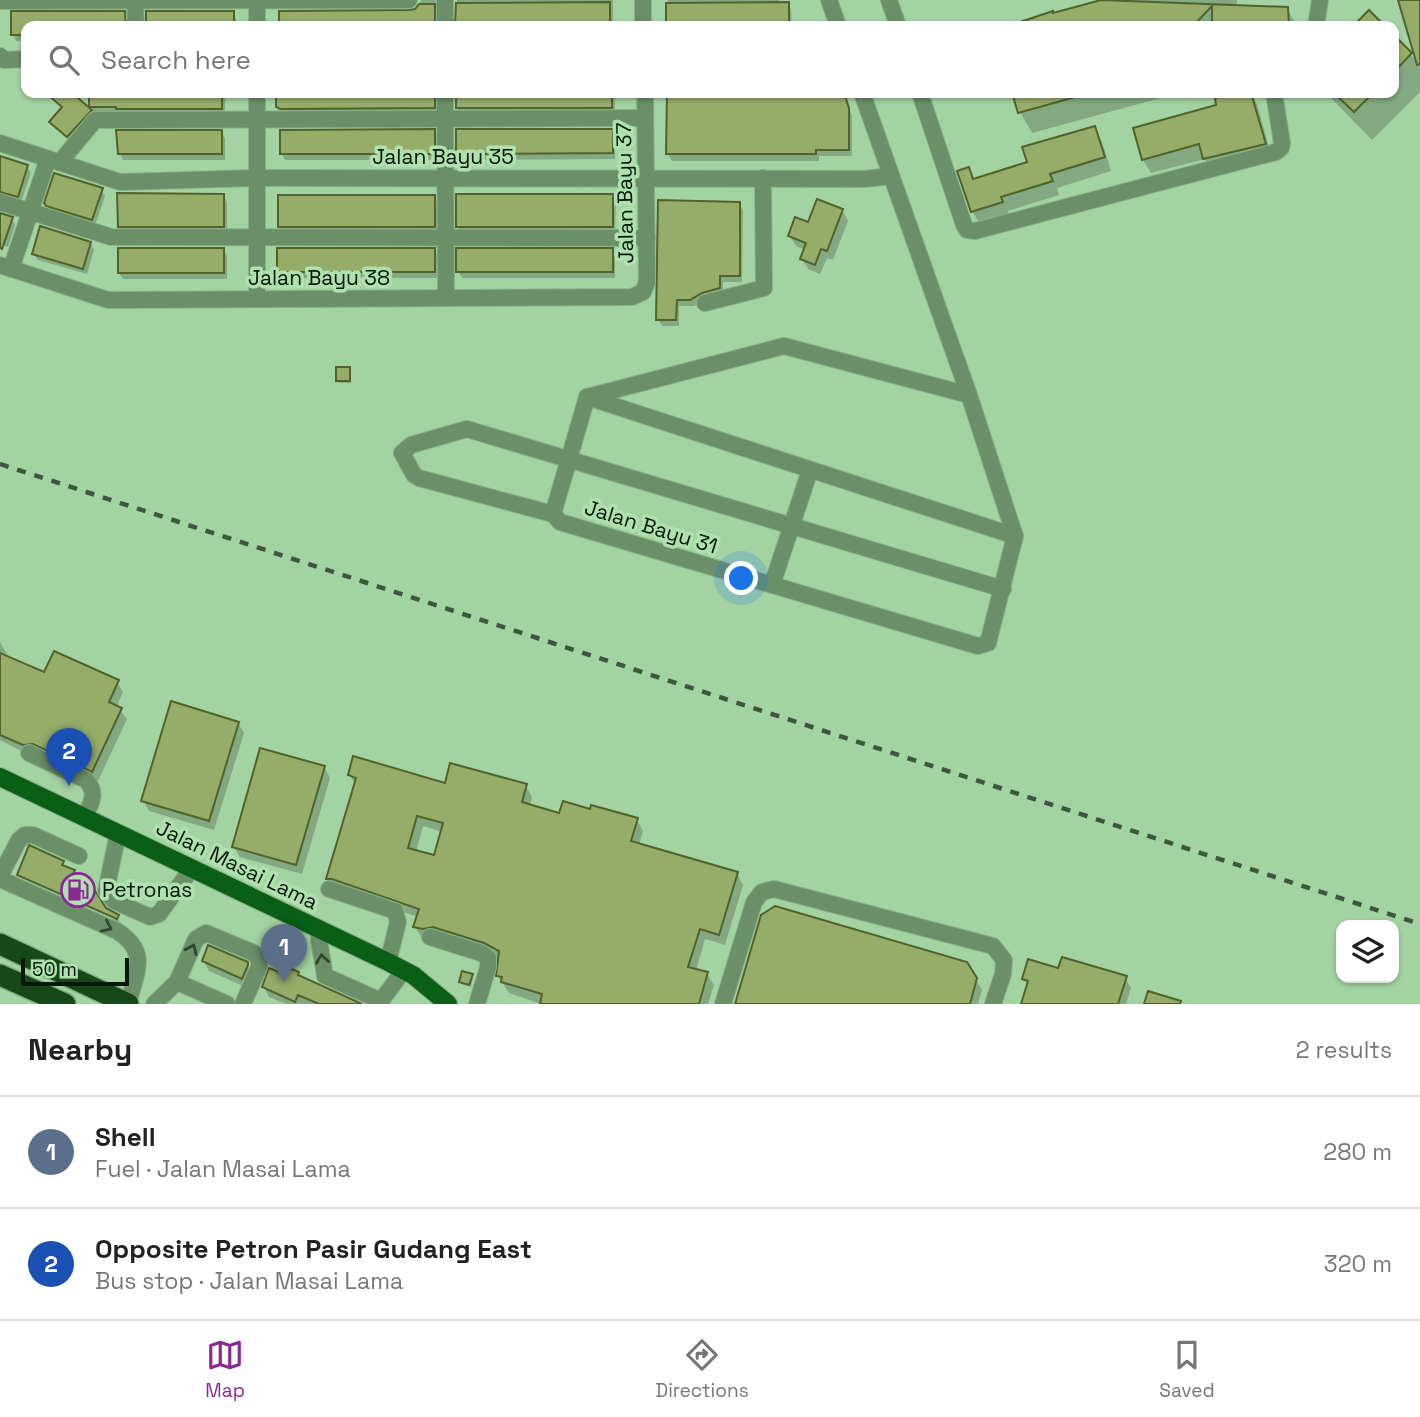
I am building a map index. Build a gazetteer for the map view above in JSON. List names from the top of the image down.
{
  "streets": {
    "main road": ["Jalan Masai Lama"],
    "street": [
      "Jalan Bayu 35",
      "Jalan Bayu 37",
      "Jalan Bayu 38",
      "Jalan Bayu 31"
    ]
  },
  "crossings": [
    ["Jalan Bayu 35", "Jalan Bayu 37"],
    ["Jalan Bayu 37", "Jalan Bayu 38"]
  ],
  "places": {
    "fuel station": ["Petronas"]
  },
  "scale_bar": "50 m",
  "page": {
    "search": "Search here",
    "pins": ["2", "1"],
    "scale": "50 m",
    "heading": ["Nearby", "2 results"],
    "list": [
      {
        "mark": "1",
        "name": "Shell",
        "note": "Fuel · Jalan Masai Lama",
        "value": "280 m"
      },
      {
        "mark": "2",
        "name": "Opposite Petron Pasir Gudang East",
        "note": "Bus stop · Jalan Masai Lama",
        "value": "320 m"
      }
    ],
    "nav": ["Map", "Directions", "Saved"]
  }
}
